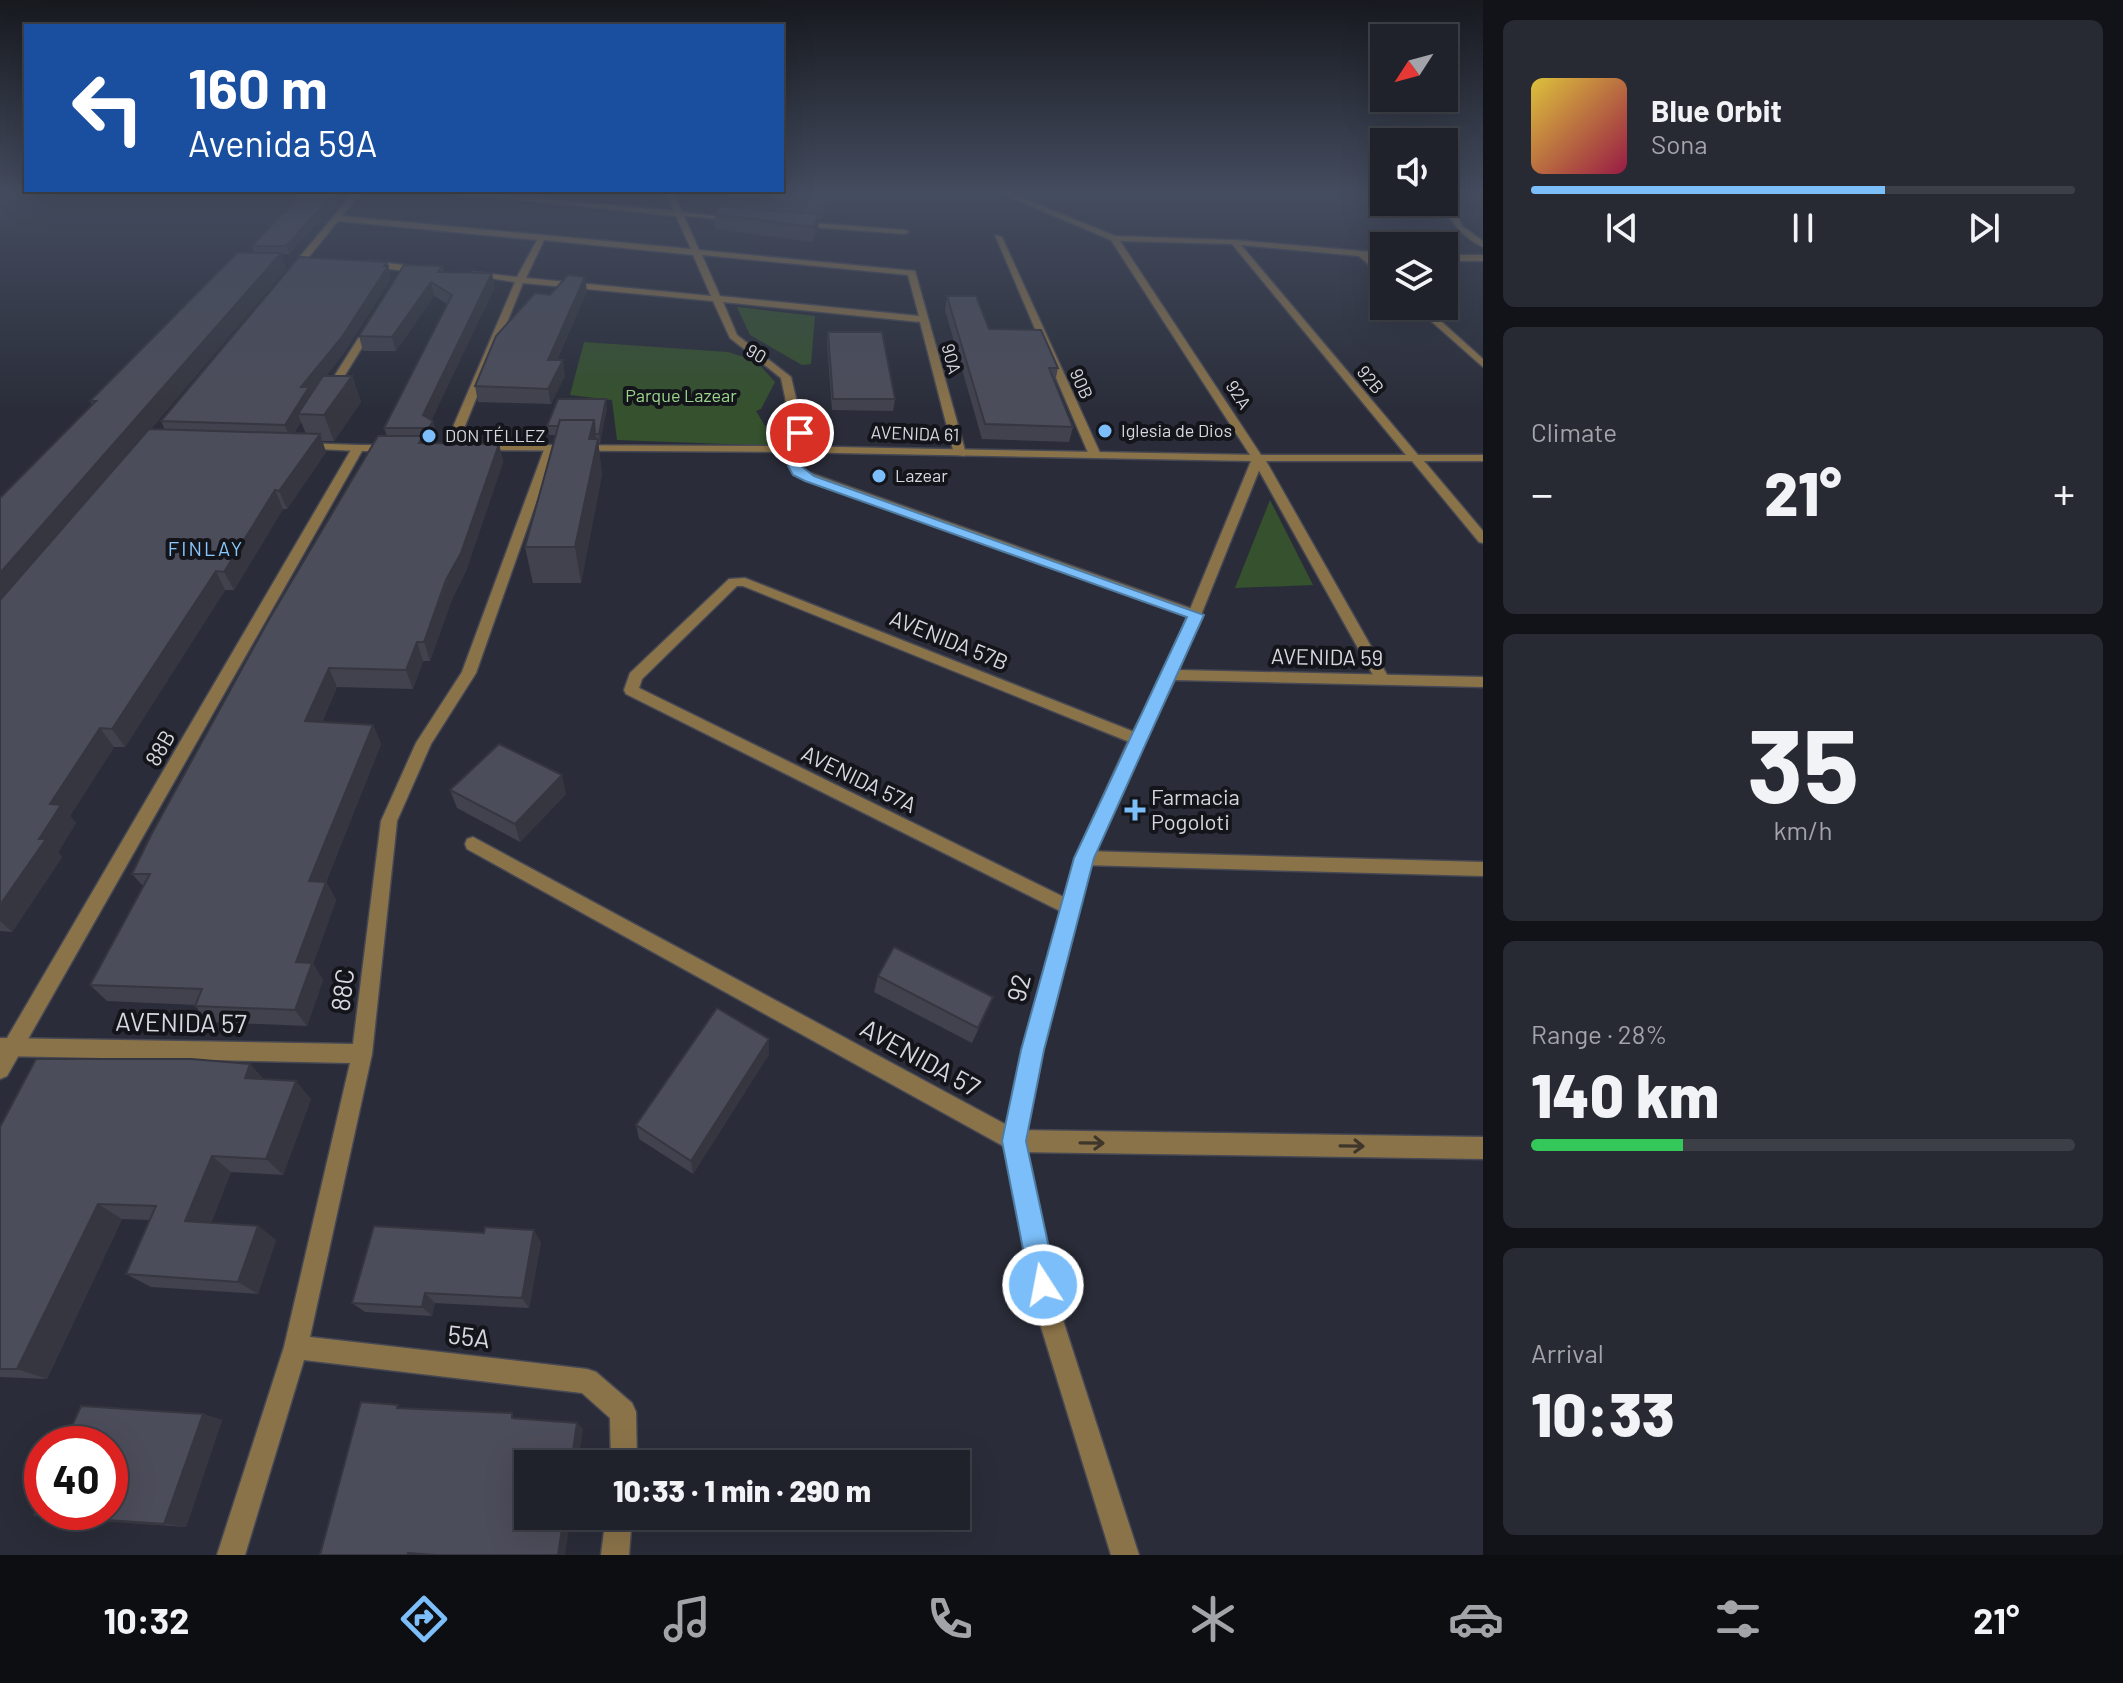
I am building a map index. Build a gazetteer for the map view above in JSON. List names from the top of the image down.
{
  "streets": {
    "street": [
      "90",
      "90A",
      "92B",
      "90B",
      "92A",
      "AVENIDA 61",
      "AVENIDA 57B",
      "AVENIDA 59",
      "88B",
      "AVENIDA 57A",
      "92",
      "88C",
      "AVENIDA 57",
      "55A"
    ]
  },
  "crossings": [
    ["90", "AVENIDA 61"],
    ["90", "92"],
    ["90A", "AVENIDA 61"],
    ["92B", "AVENIDA 61"],
    ["90B", "AVENIDA 61"],
    ["92A", "AVENIDA 61"],
    ["92A", "AVENIDA 59"],
    ["92A", "92"],
    ["AVENIDA 61", "92"],
    ["AVENIDA 61", "88C"],
    ["AVENIDA 57B", "AVENIDA 57A"],
    ["AVENIDA 57B", "92"],
    ["AVENIDA 59", "92"],
    ["88B", "AVENIDA 57"],
    ["AVENIDA 57A", "92"],
    ["92", "AVENIDA 57"],
    ["88C", "AVENIDA 57"],
    ["88C", "55A"]
  ],
  "districts": ["FINLAY"],
  "parks": ["Parque Lazear"],
  "places": {
    "other": ["Iglesia de Dios", "DON TÉLLEZ", "Lazear"],
    "health": ["Farmacia Pogoloti"]
  },
  "north": "bottom left",
  "page": {
    "turn": ["160 m", "Avenida 59A"],
    "song": ["Blue Orbit", "Sona"],
    "tile": [
      "Climate",
      ["35", "km/h"],
      ["Range · 28%", "140 km"],
      ["Arrival", "10:33"]
    ],
    "heat": ["−", "21°", "+"],
    "limit": "40",
    "trip": "10:33 · 1 min · 290 m",
    "tabs": ["10:32", "21°"]
  }
}
